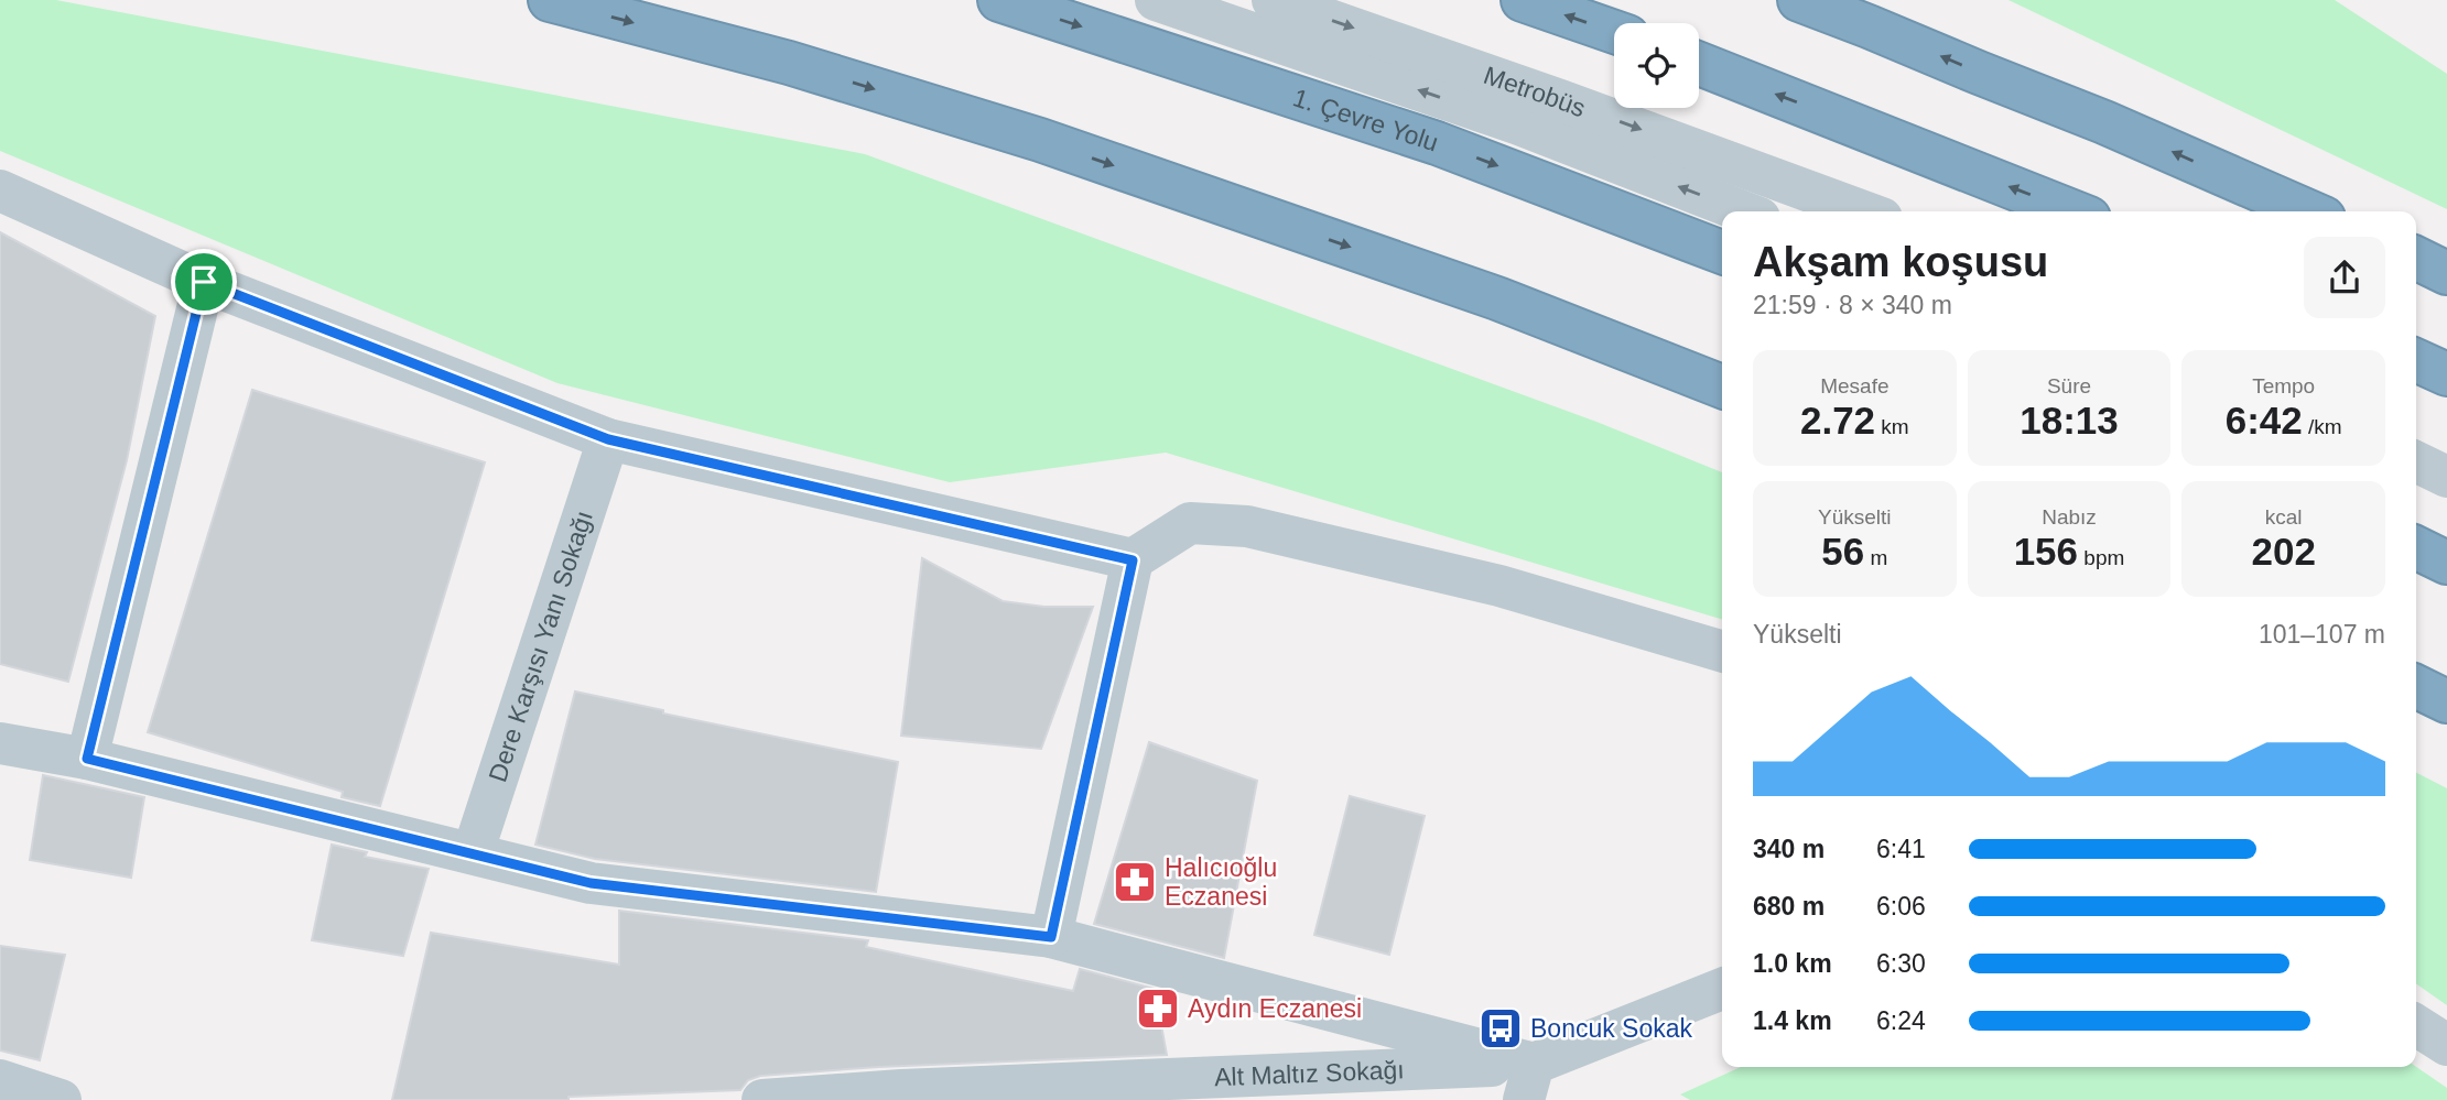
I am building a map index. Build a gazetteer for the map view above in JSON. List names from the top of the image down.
{
  "streets": {
    "highway": ["1. Çevre Yolu"],
    "street": ["Metrobüs", "Dere Karşısı Yanı Sokağı", "Alt Maltız Sokağı"]
  },
  "places": {
    "pharmacy": ["Halıcıoğlu Eczanesi", "Aydın Eczanesi"],
    "bus stop": ["Boncuk Sokak"]
  },
  "page": {
    "heading": ["Akşam koşusu", "21:59 · 8 × 340 m"],
    "stats": [
      ["Mesafe", "2.72 km"],
      ["Süre", "18:13"],
      ["Tempo", "6:42 /km"],
      ["Yükselti", "56 m"],
      ["Nabız", "156 bpm"],
      ["kcal", "202"]
    ],
    "chart": ["Yükselti", "101–107 m"],
    "list": [
      {
        "name": "340 m",
        "note": "6:41"
      },
      {
        "name": "680 m",
        "note": "6:06"
      },
      {
        "name": "1.0 km",
        "note": "6:30"
      },
      {
        "name": "1.4 km",
        "note": "6:24"
      }
    ]
  }
}
